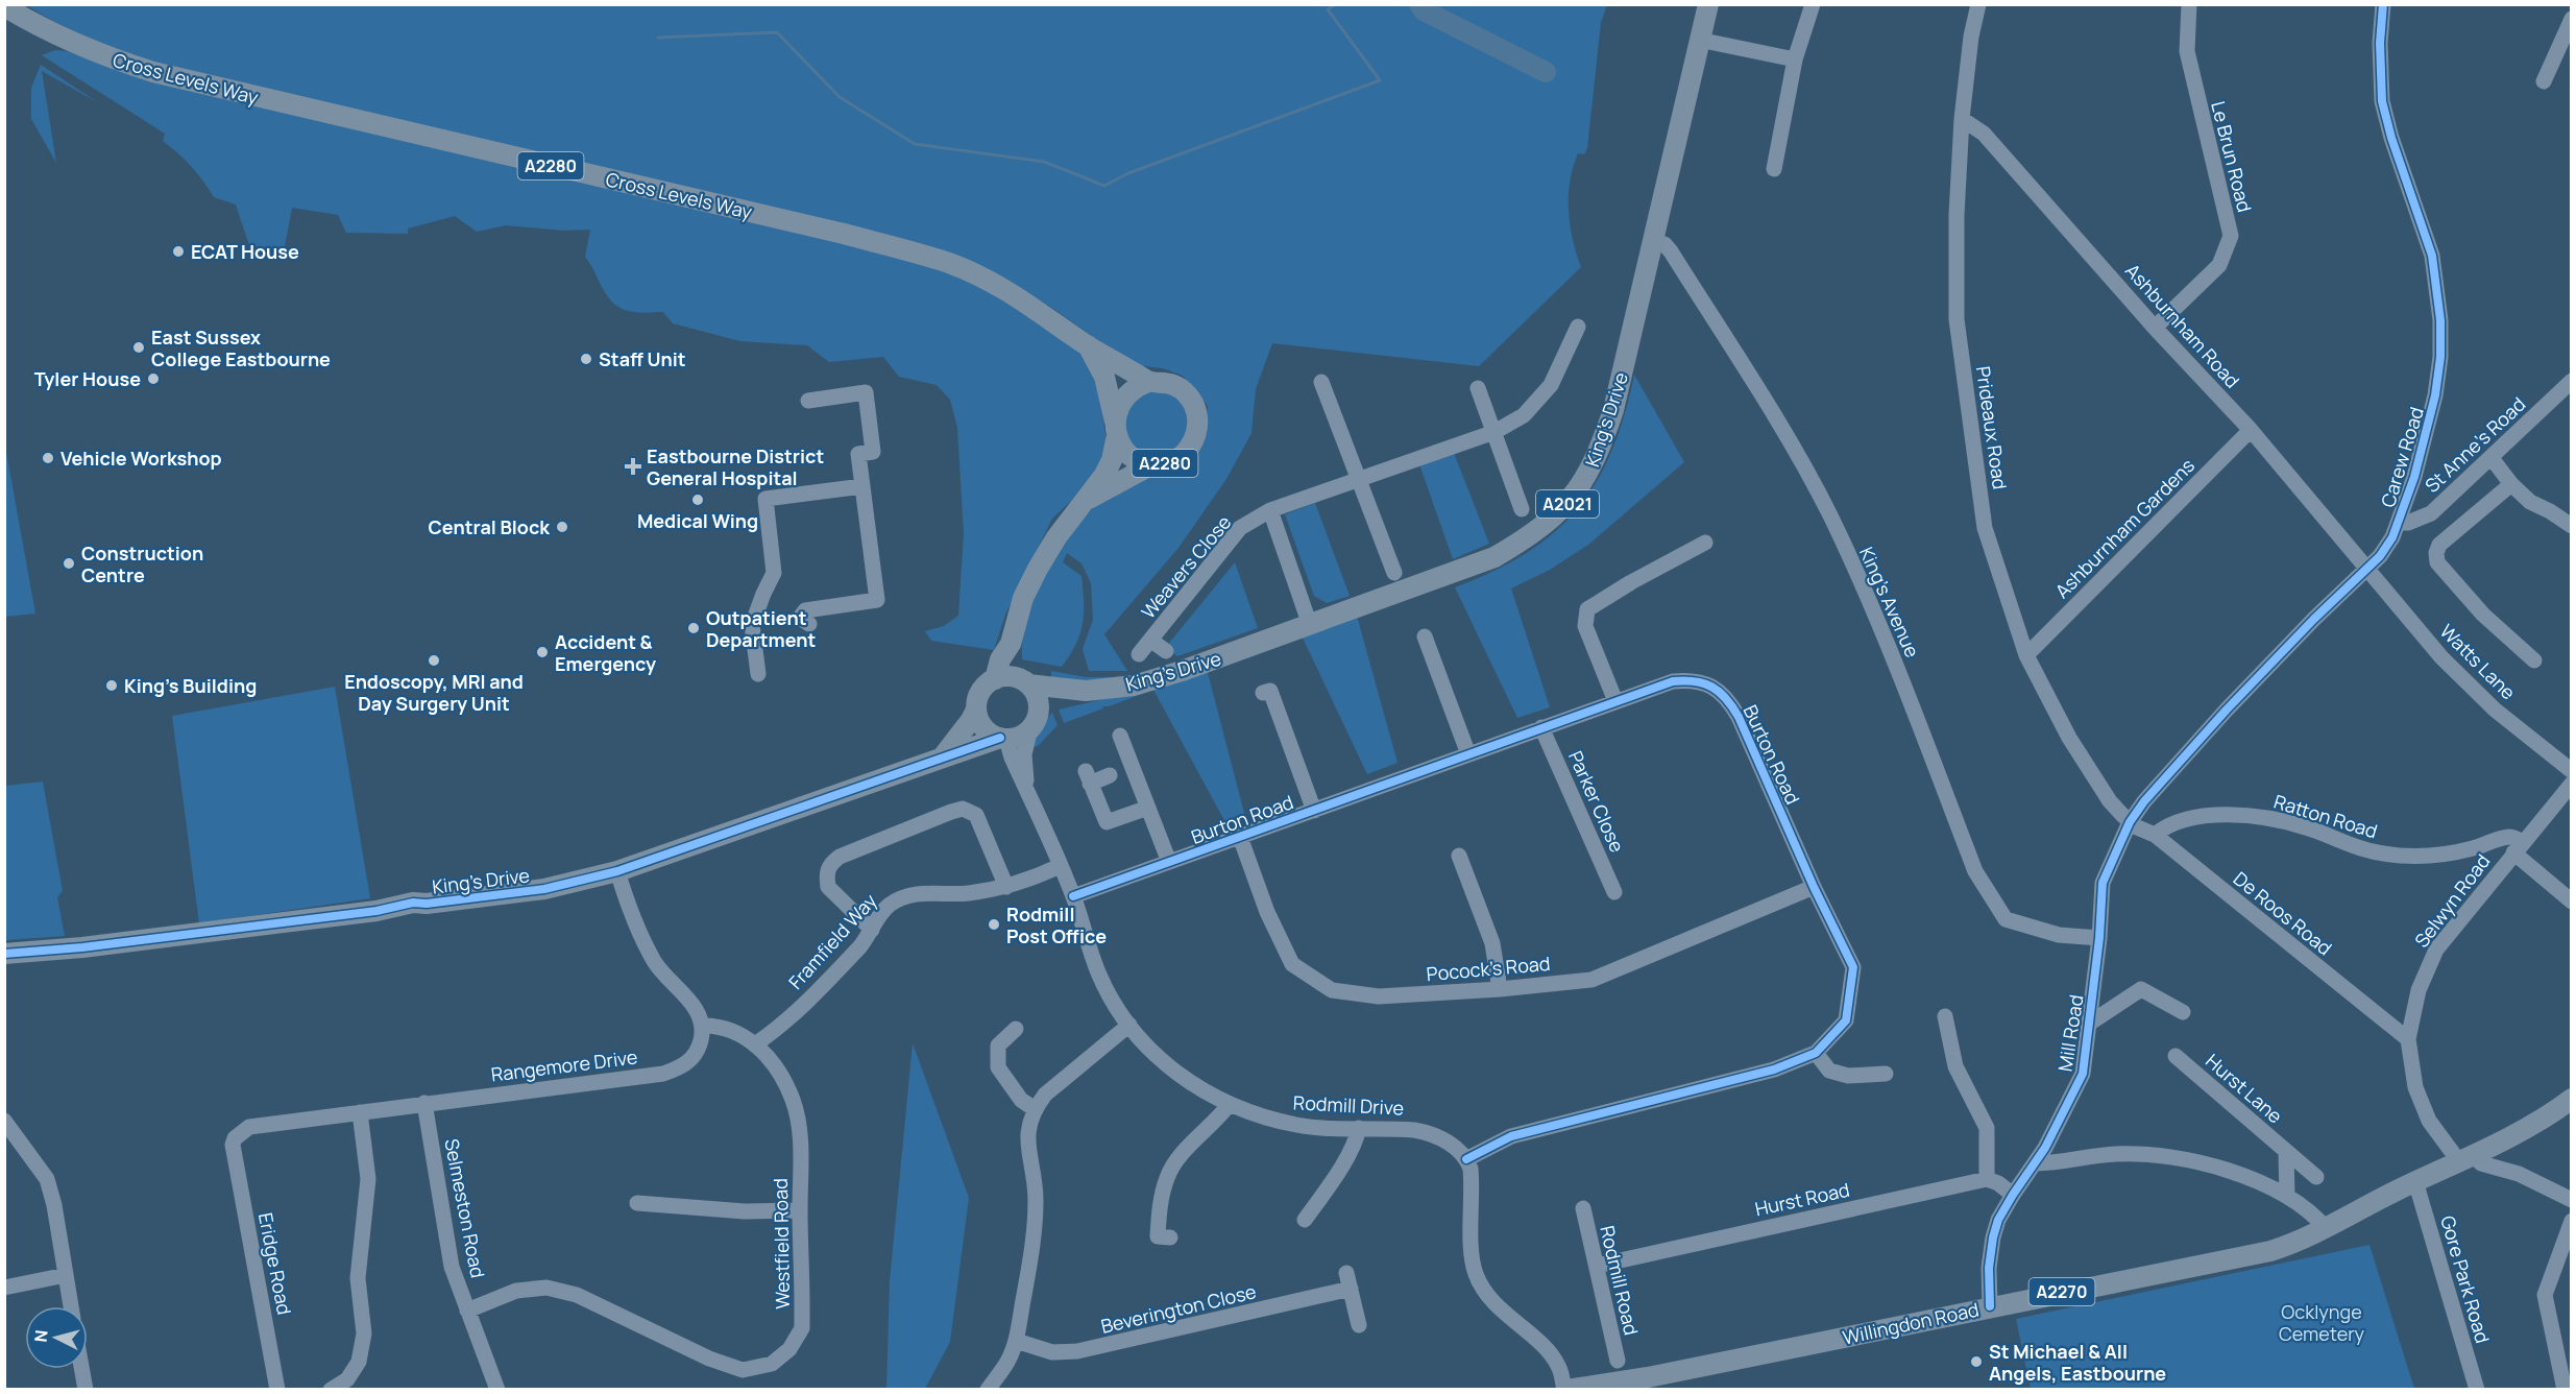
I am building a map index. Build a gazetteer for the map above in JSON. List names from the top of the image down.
{
  "streets": {
    "main road": [
      "Cross Levels Way",
      "A2280",
      "King's Drive",
      "A2021",
      "A2270",
      "Willingdon Road"
    ],
    "street": [
      "Le Brun Road",
      "Ashburnham Road",
      "Prideaux Road",
      "St Anne's Road",
      "Carew Road",
      "Ashburnham Gardens",
      "Weavers Close",
      "King's Avenue",
      "Watts Lane",
      "Burton Road",
      "Parker Close",
      "Ratton Road",
      "Selwyn Road",
      "De Roos Road",
      "Framfield Way",
      "Pocock's Road",
      "Mill Road",
      "Rangemore Drive",
      "Hurst Lane",
      "Rodmill Drive",
      "Hurst Road",
      "Selmeston Road",
      "Westfield Road",
      "Eridge Road",
      "Gore Park Road",
      "Rodmill Road",
      "Beverington Close"
    ]
  },
  "crossings": [
    ["Cross Levels Way", "King's Drive"],
    ["Cross Levels Way", "Rodmill Drive"],
    ["Le Brun Road", "Ashburnham Road"],
    ["Ashburnham Road", "Prideaux Road"],
    ["Ashburnham Road", "Carew Road"],
    ["Ashburnham Road", "Ashburnham Gardens"],
    ["Ashburnham Road", "Watts Lane"],
    ["King's Drive", "King's Avenue"],
    ["King's Drive", "Rodmill Drive"],
    ["Prideaux Road", "Carew Road"],
    ["Prideaux Road", "Ashburnham Gardens"],
    ["Prideaux Road", "De Roos Road"],
    ["Prideaux Road", "Mill Road"],
    ["St Anne's Road", "Carew Road"],
    ["Carew Road", "Watts Lane"],
    ["Carew Road", "De Roos Road"],
    ["Carew Road", "Mill Road"],
    ["King's Avenue", "Mill Road"],
    ["Burton Road", "Parker Close"],
    ["Burton Road", "Pocock's Road"],
    ["Burton Road", "Rodmill Drive"],
    ["Ratton Road", "Selwyn Road"],
    ["Ratton Road", "De Roos Road"],
    ["Selwyn Road", "De Roos Road"],
    ["Selwyn Road", "A2270"],
    ["Selwyn Road", "Willingdon Road"],
    ["De Roos Road", "Mill Road"],
    ["Framfield Way", "Rodmill Drive"],
    ["Framfield Way", "Westfield Road"],
    ["Mill Road", "Willingdon Road"],
    ["Rangemore Drive", "Selmeston Road"],
    ["Rangemore Drive", "Westfield Road"],
    ["Rangemore Drive", "Eridge Road"],
    ["Hurst Road", "Rodmill Road"],
    ["Selmeston Road", "Westfield Road"],
    ["Gore Park Road", "Willingdon Road"],
    ["A2270", "Willingdon Road"]
  ],
  "parks": ["Ocklynge Cemetery"],
  "places": {
    "other": [
      "ECAT House",
      "East Sussex College Eastbourne",
      "Staff Unit",
      "Tyler House",
      "Vehicle Workshop",
      "Medical Wing",
      "Central Block",
      "Construction Centre",
      "Outpatient Department",
      "Accident & Emergency",
      "Endoscopy, MRI and Day Surgery Unit",
      "King's Building",
      "Rodmill Post Office",
      "St Michael & All Angels, Eastbourne"
    ],
    "health": ["Eastbourne District General Hospital"]
  },
  "north": "left"
}
